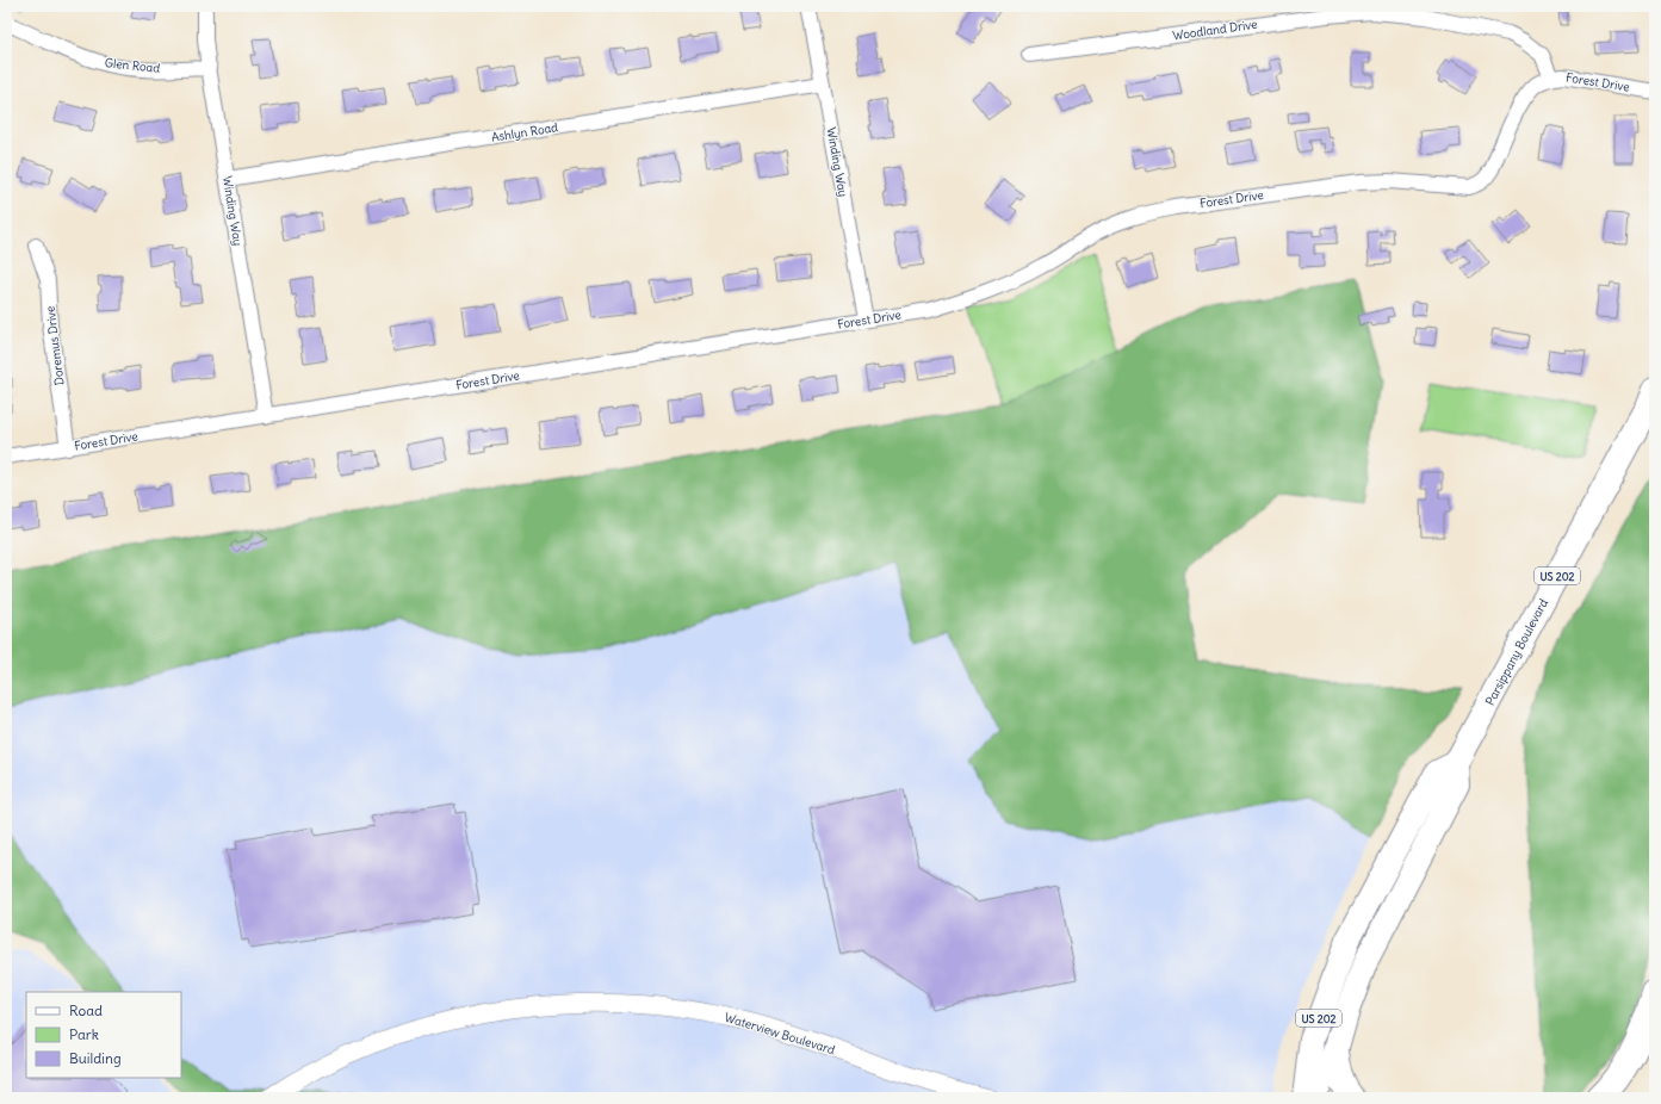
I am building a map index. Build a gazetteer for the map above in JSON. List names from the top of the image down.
{
  "streets": {
    "main road": ["US 202", "Parsippany Boulevard"],
    "street": [
      "Woodland Drive",
      "Glen Road",
      "Forest Drive",
      "Ashlyn Road",
      "Winding Way",
      "Doremus Drive",
      "Waterview Boulevard"
    ]
  },
  "crossings": [
    ["Woodland Drive", "Forest Drive"],
    ["Glen Road", "Winding Way"],
    ["Forest Drive", "Winding Way"],
    ["Forest Drive", "Doremus Drive"],
    ["Ashlyn Road", "Winding Way"],
    ["US 202", "Parsippany Boulevard"]
  ],
  "legend": ["Road", "Park", "Building"]
}
